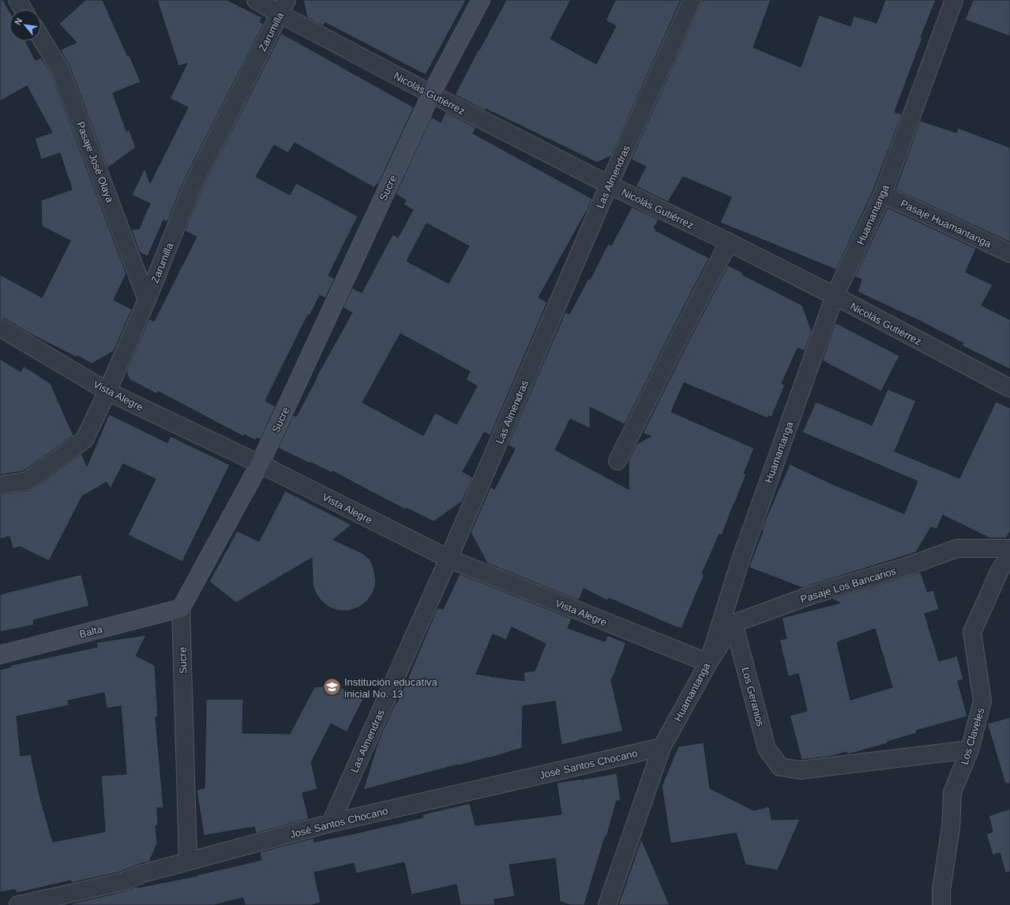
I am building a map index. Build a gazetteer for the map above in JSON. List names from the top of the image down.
{
  "streets": {
    "street": [
      "Zarumilla",
      "Nicolás Gutiérrez",
      "Pasaje José Olaya",
      "Las Almendras",
      "Sucre",
      "Huamantanga",
      "Pasaje Huamantanga",
      "Vista Alegre",
      "Pasaje Los Bancarios",
      "Balta",
      "Los Geranios",
      "Los Claveles",
      "José Santos Chocano"
    ]
  },
  "crossings": [
    ["Zarumilla", "Nicolás Gutiérrez"],
    ["Zarumilla", "Pasaje José Olaya"],
    ["Zarumilla", "Vista Alegre"],
    ["Nicolás Gutiérrez", "Las Almendras"],
    ["Nicolás Gutiérrez", "Sucre"],
    ["Nicolás Gutiérrez", "Huamantanga"],
    ["Las Almendras", "Vista Alegre"],
    ["Las Almendras", "José Santos Chocano"],
    ["Sucre", "Vista Alegre"],
    ["Sucre", "Balta"],
    ["Sucre", "José Santos Chocano"],
    ["Huamantanga", "Pasaje Huamantanga"],
    ["Huamantanga", "Vista Alegre"],
    ["Huamantanga", "José Santos Chocano"],
    ["Pasaje Los Bancarios", "Los Geranios"],
    ["Los Geranios", "Los Claveles"]
  ],
  "places": {
    "school or university": ["Institución educativa inicial No. 13"]
  },
  "north": "top left"
}
